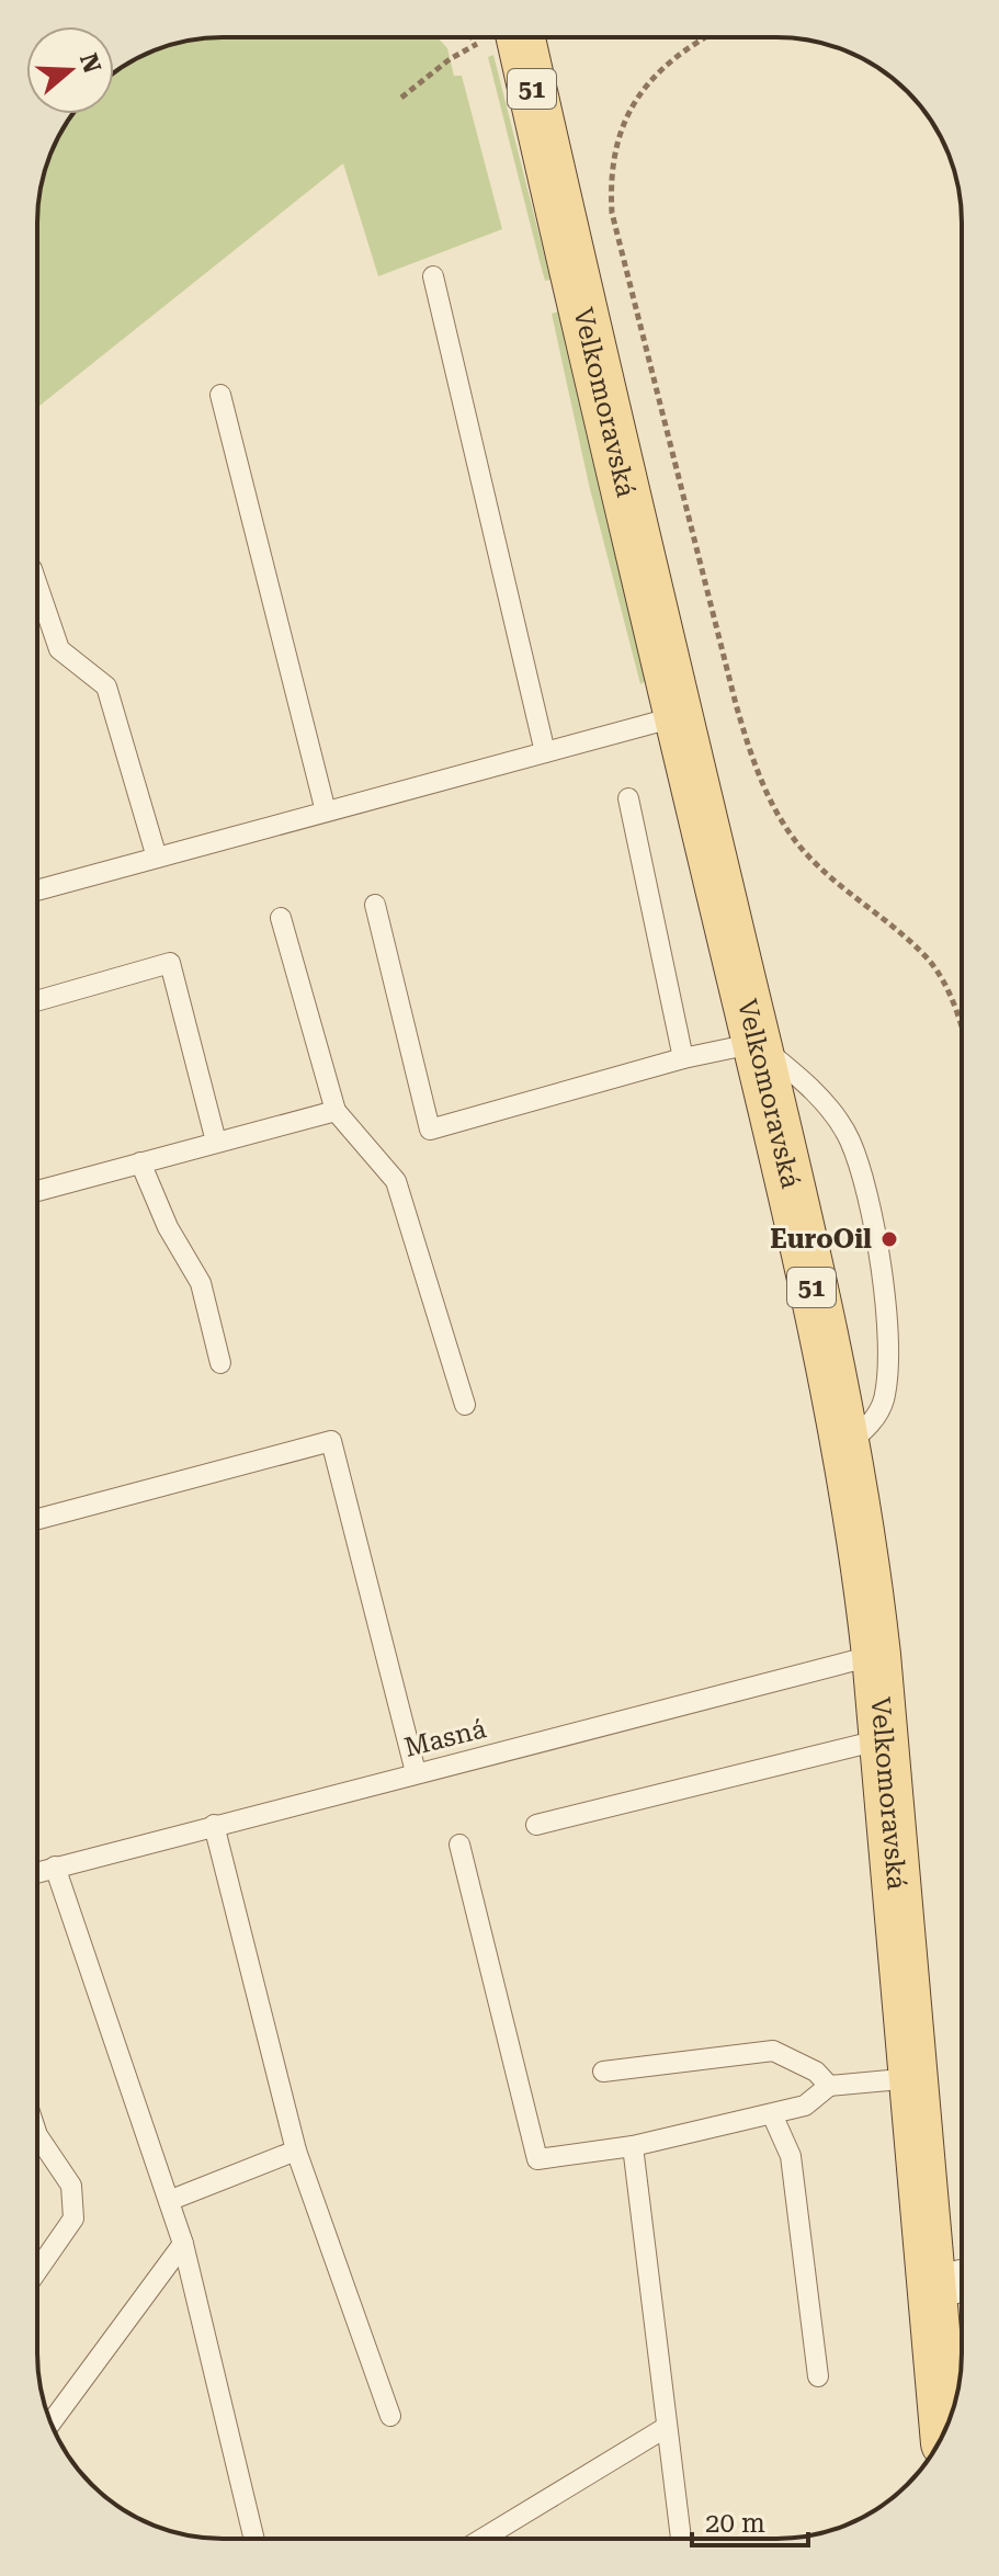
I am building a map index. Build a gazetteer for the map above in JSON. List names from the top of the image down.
{
  "streets": {
    "main road": ["51", "Velkomoravská"],
    "lane": ["Masná"]
  },
  "crossings": [
    ["Velkomoravská", "Masná"]
  ],
  "places": ["EuroOil"],
  "scale_bar": "20 m",
  "north": "right"
}
